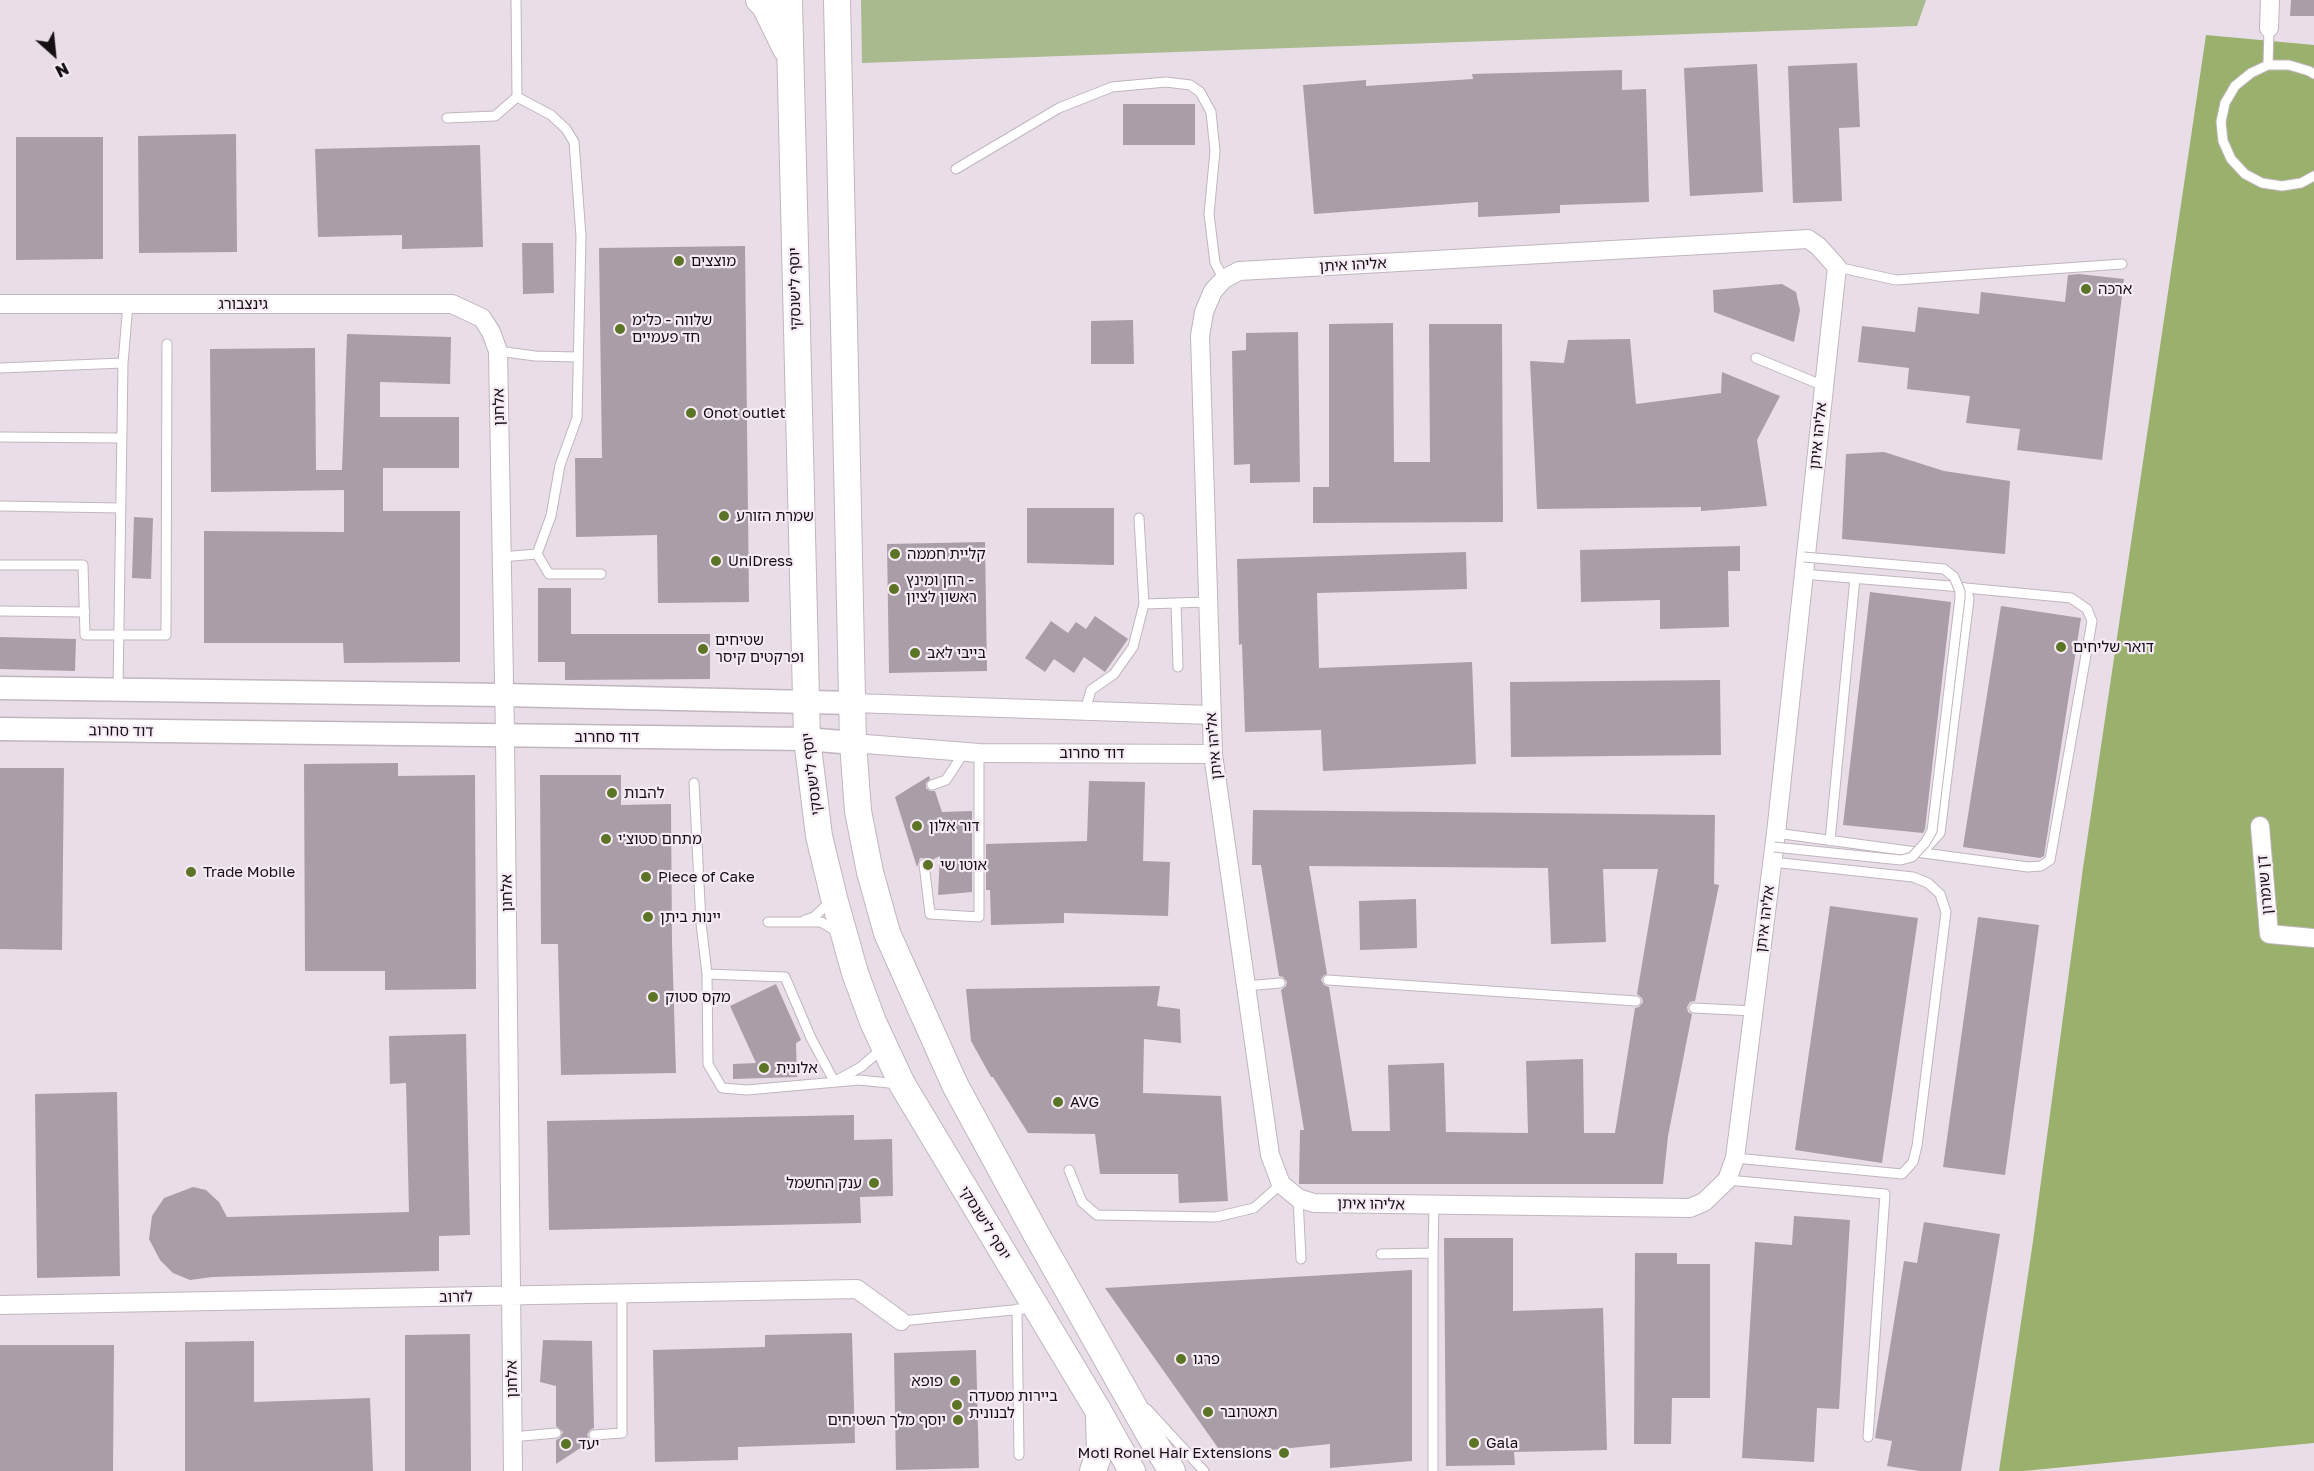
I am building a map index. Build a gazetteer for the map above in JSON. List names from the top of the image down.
{
  "streets": {
    "main road": ["יוסף לישנסקי"],
    "street": [
      "אליהו איתן",
      "גינצבורג",
      "אלחנן",
      "דוד סחרוב",
      "דן שומרון",
      "לזרוב"
    ]
  },
  "crossings": [
    ["אליהו איתן", "דוד סחרוב"],
    ["יוסף לישנסקי", "דוד סחרוב"],
    ["גינצבורג", "אלחנן"],
    ["אלחנן", "דוד סחרוב"],
    ["אלחנן", "לזרוב"]
  ],
  "places": [
    "מוצצים",
    "ארכה",
    "שלווה - כלימ חד פעמיים",
    "Onot outlet",
    "שמרת הזורע",
    "קליית חממה",
    "UniDress",
    "רוזן ומינץ - ראשון לציון",
    "דואר שליחים",
    "שטיחים ופרקטים קיסר",
    "בייבי לאב",
    "להבות",
    "דור אלון",
    "מתחם סטוצ'י",
    "אוטו שי",
    "Trade Mobile",
    "Piece of Cake",
    "יינות ביתן",
    "מקס סטוק",
    "אלונית",
    "AVG",
    "ענק החשמל",
    "פרגו",
    "פופא",
    "ביירות מסעדה לבנונית",
    "תאטרובר",
    "יוסף מלך השטיחים",
    "Gala",
    "יעד",
    "Moti Ronel Hair Extensions"
  ],
  "north": "bottom right"
}
